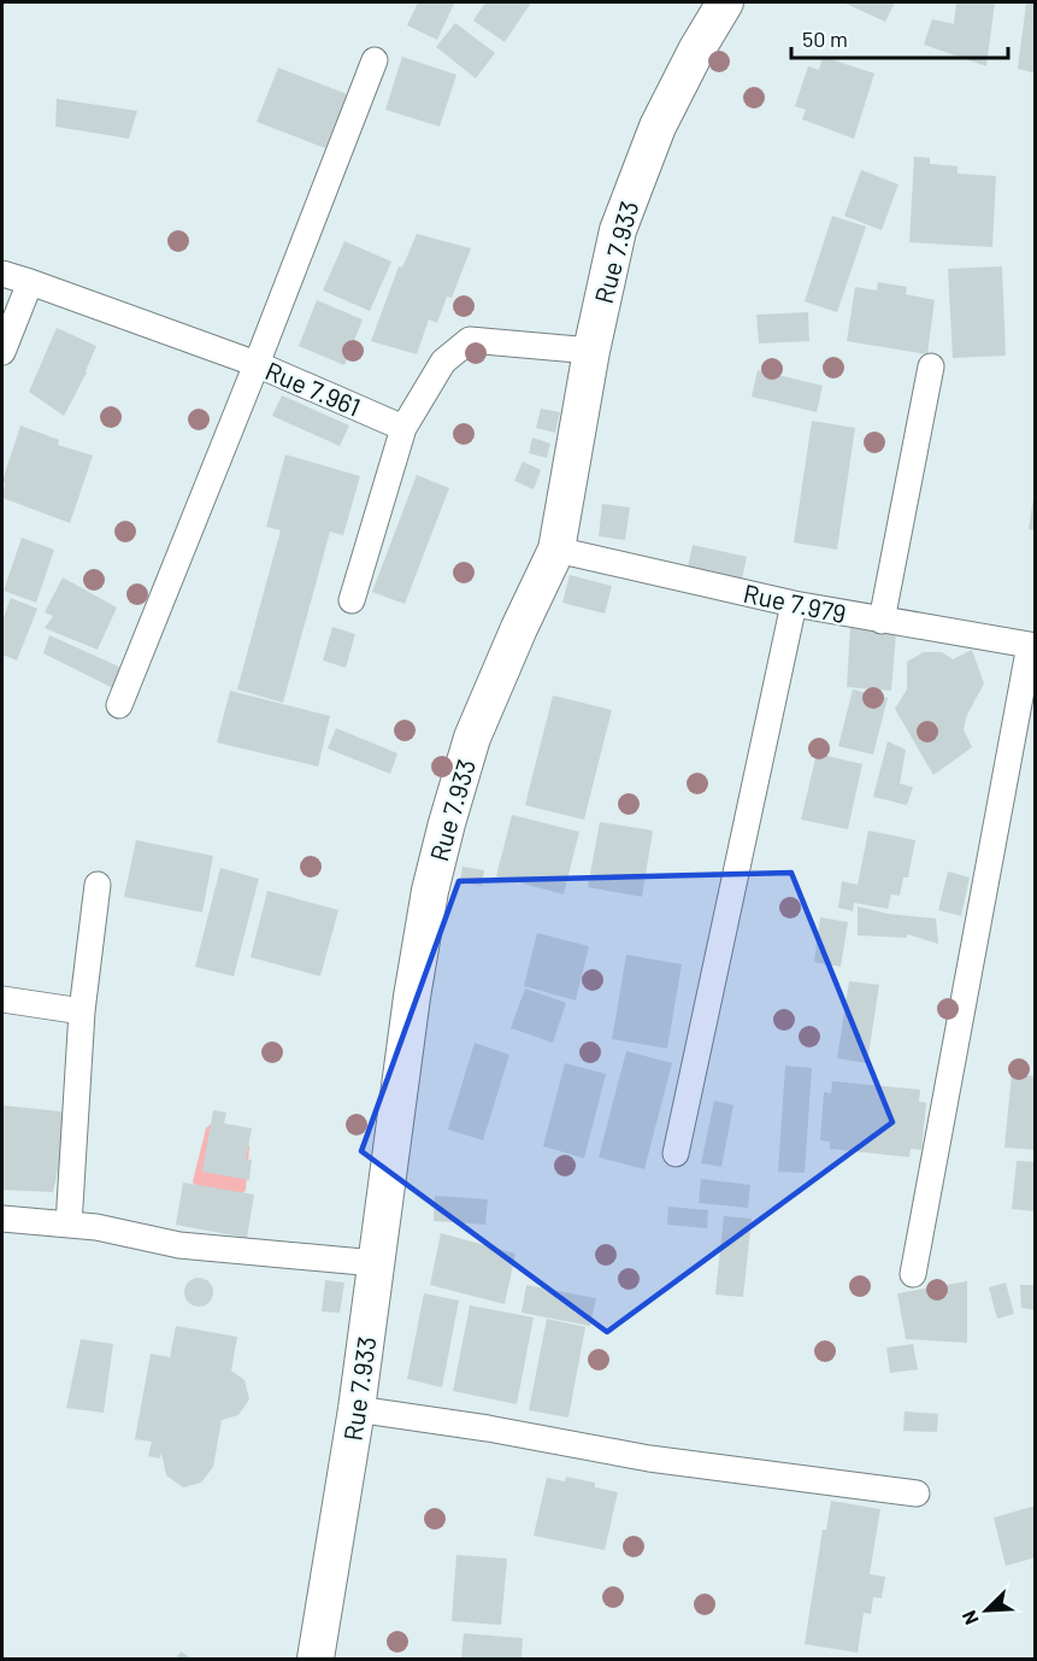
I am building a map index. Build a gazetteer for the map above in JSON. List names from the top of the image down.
{
  "streets": {
    "street": ["Rue 7.933", "Rue 7.961", "Rue 7.979"]
  },
  "crossings": [
    ["Rue 7.933", "Rue 7.979"]
  ],
  "scale_bar": "50 m",
  "north": "bottom left"
}
